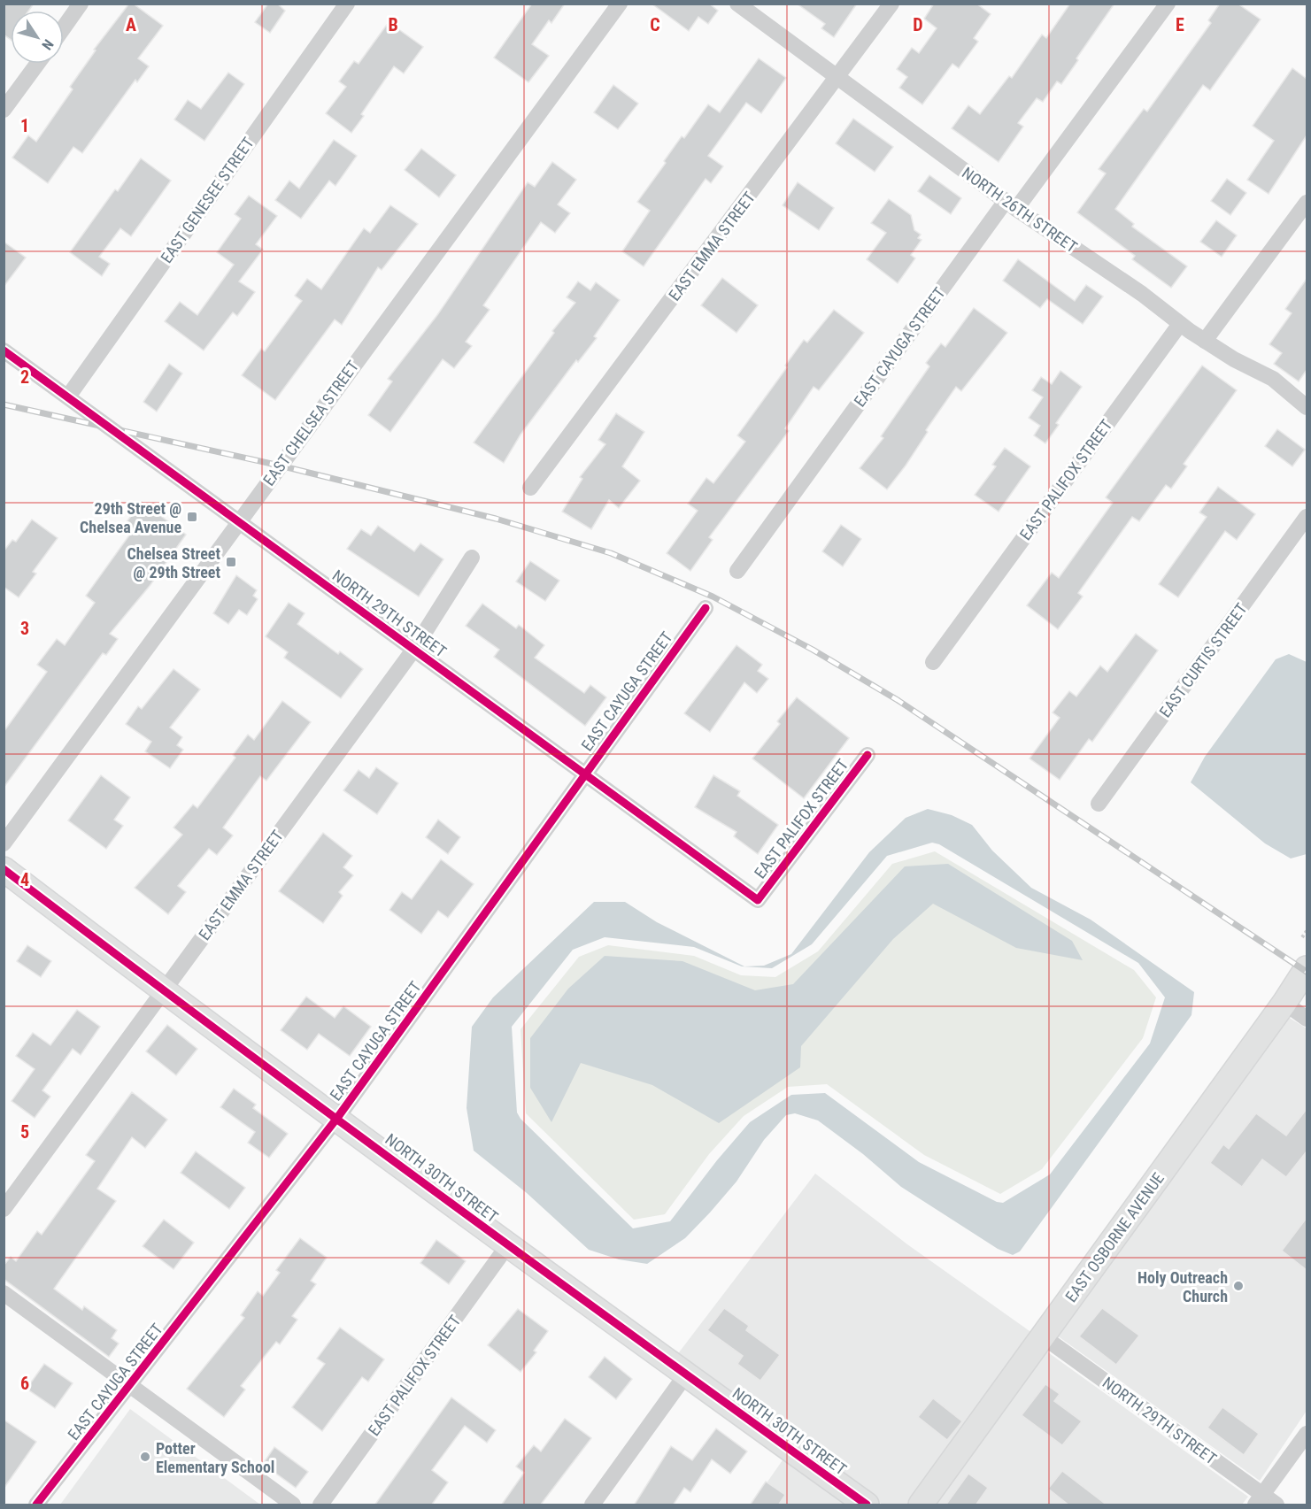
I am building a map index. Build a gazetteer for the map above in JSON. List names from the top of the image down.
{
  "streets": {
    "street": [
      "EAST GENESEE STREET",
      "NORTH 26TH STREET",
      "EAST EMMA STREET",
      "EAST CAYUGA STREET",
      "EAST CHELSEA STREET",
      "EAST PALIFOX STREET",
      "NORTH 29TH STREET",
      "EAST CURTIS STREET",
      "NORTH 30TH STREET",
      "EAST OSBORNE AVENUE"
    ]
  },
  "crossings": [
    ["EAST GENESEE STREET", "NORTH 29TH STREET"],
    ["NORTH 26TH STREET", "EAST EMMA STREET"],
    ["NORTH 26TH STREET", "EAST CAYUGA STREET"],
    ["NORTH 26TH STREET", "EAST PALIFOX STREET"],
    ["EAST EMMA STREET", "NORTH 29TH STREET"],
    ["EAST EMMA STREET", "NORTH 30TH STREET"],
    ["EAST CAYUGA STREET", "NORTH 29TH STREET"],
    ["EAST CAYUGA STREET", "NORTH 30TH STREET"],
    ["EAST CHELSEA STREET", "NORTH 29TH STREET"],
    ["EAST PALIFOX STREET", "NORTH 29TH STREET"],
    ["EAST PALIFOX STREET", "NORTH 30TH STREET"],
    ["NORTH 29TH STREET", "EAST OSBORNE AVENUE"]
  ],
  "places": {
    "transit": ["29th Street @ Chelsea Avenue", "Chelsea Street @ 29th Street"],
    "other": ["Holy Outreach Church", "Potter Elementary School"]
  },
  "north": "bottom right",
  "grid": {
    "columns": [
      "A",
      "B",
      "C",
      "D",
      "E"
    ],
    "rows": [
      "1",
      "2",
      "3",
      "4",
      "5",
      "6"
    ]
  }
}
